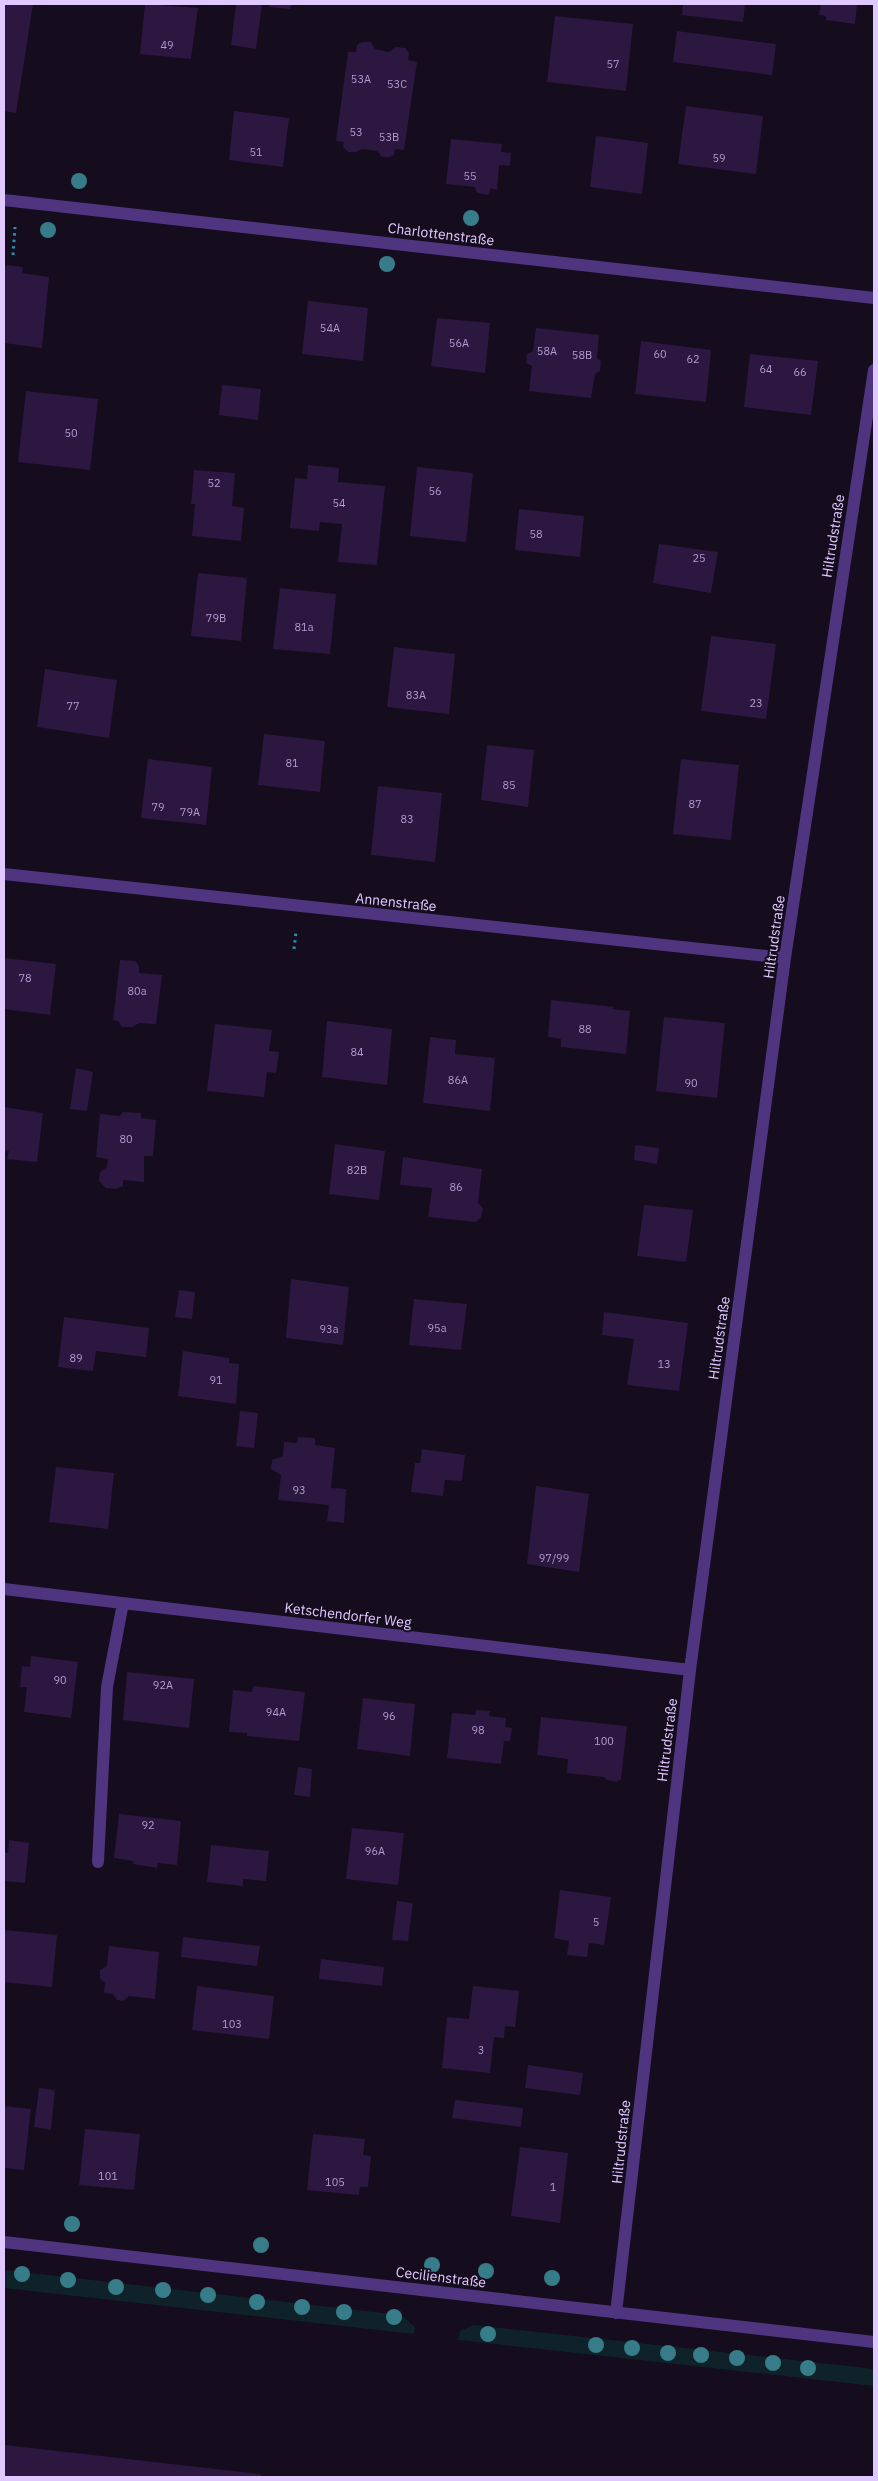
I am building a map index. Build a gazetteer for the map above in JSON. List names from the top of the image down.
{
  "streets": {
    "street": [
      "Charlottenstraße",
      "Hiltrudstraße",
      "Annenstraße",
      "Ketschendorfer Weg",
      "Cecilienstraße"
    ]
  },
  "crossings": [
    ["Hiltrudstraße", "Annenstraße"],
    ["Hiltrudstraße", "Ketschendorfer Weg"],
    ["Hiltrudstraße", "Cecilienstraße"]
  ],
  "house_numbers": [
    "49",
    "57",
    "53A",
    "53C",
    "53",
    "53B",
    "51",
    "59",
    "55",
    "54A",
    "56A",
    "58A",
    "60",
    "58B",
    "62",
    "64",
    "66",
    "50",
    "52",
    "56",
    "54",
    "58",
    "25",
    "79B",
    "81a",
    "83A",
    "23",
    "77",
    "81",
    "85",
    "87",
    "79",
    "79A",
    "83",
    "78",
    "80a",
    "88",
    "84",
    "86A",
    "90",
    "80",
    "82B",
    "86",
    "95a",
    "93a",
    "89",
    "13",
    "91",
    "93",
    "97/99",
    "90",
    "92A",
    "94A",
    "96",
    "98",
    "100",
    "92",
    "96A",
    "5",
    "103",
    "3",
    "101",
    "105",
    "1"
  ]
}
